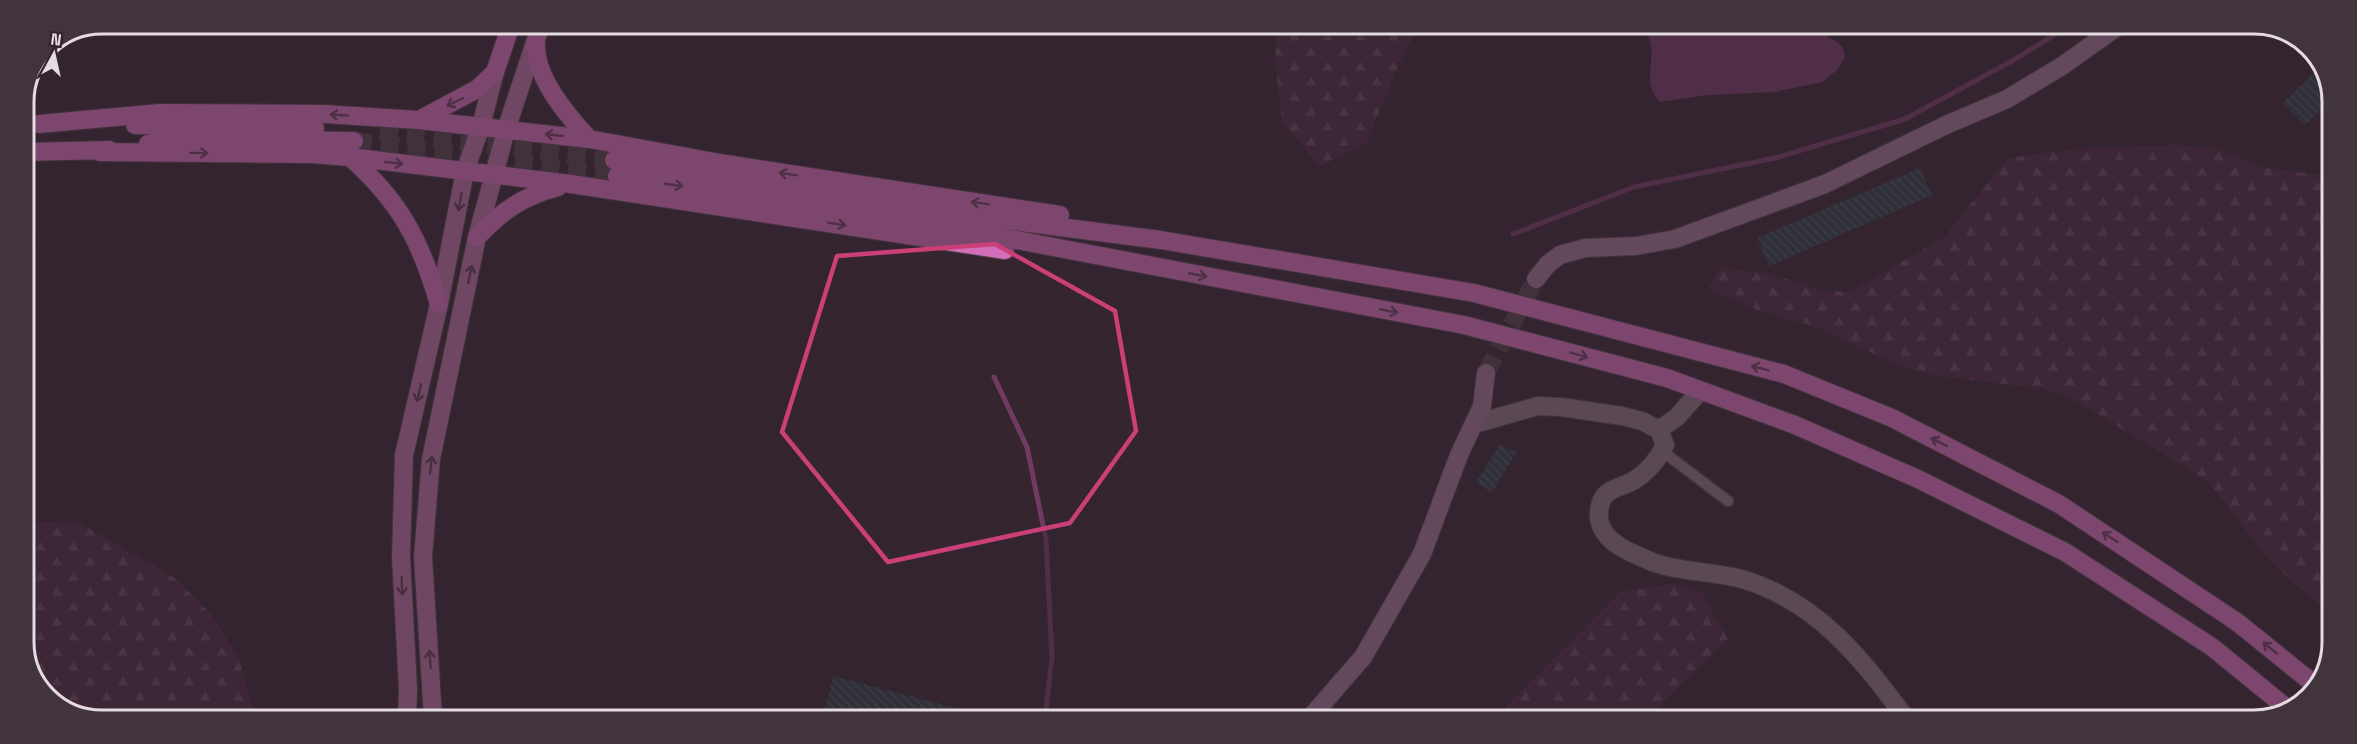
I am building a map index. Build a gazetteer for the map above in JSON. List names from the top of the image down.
{
  "north": "top"
}
